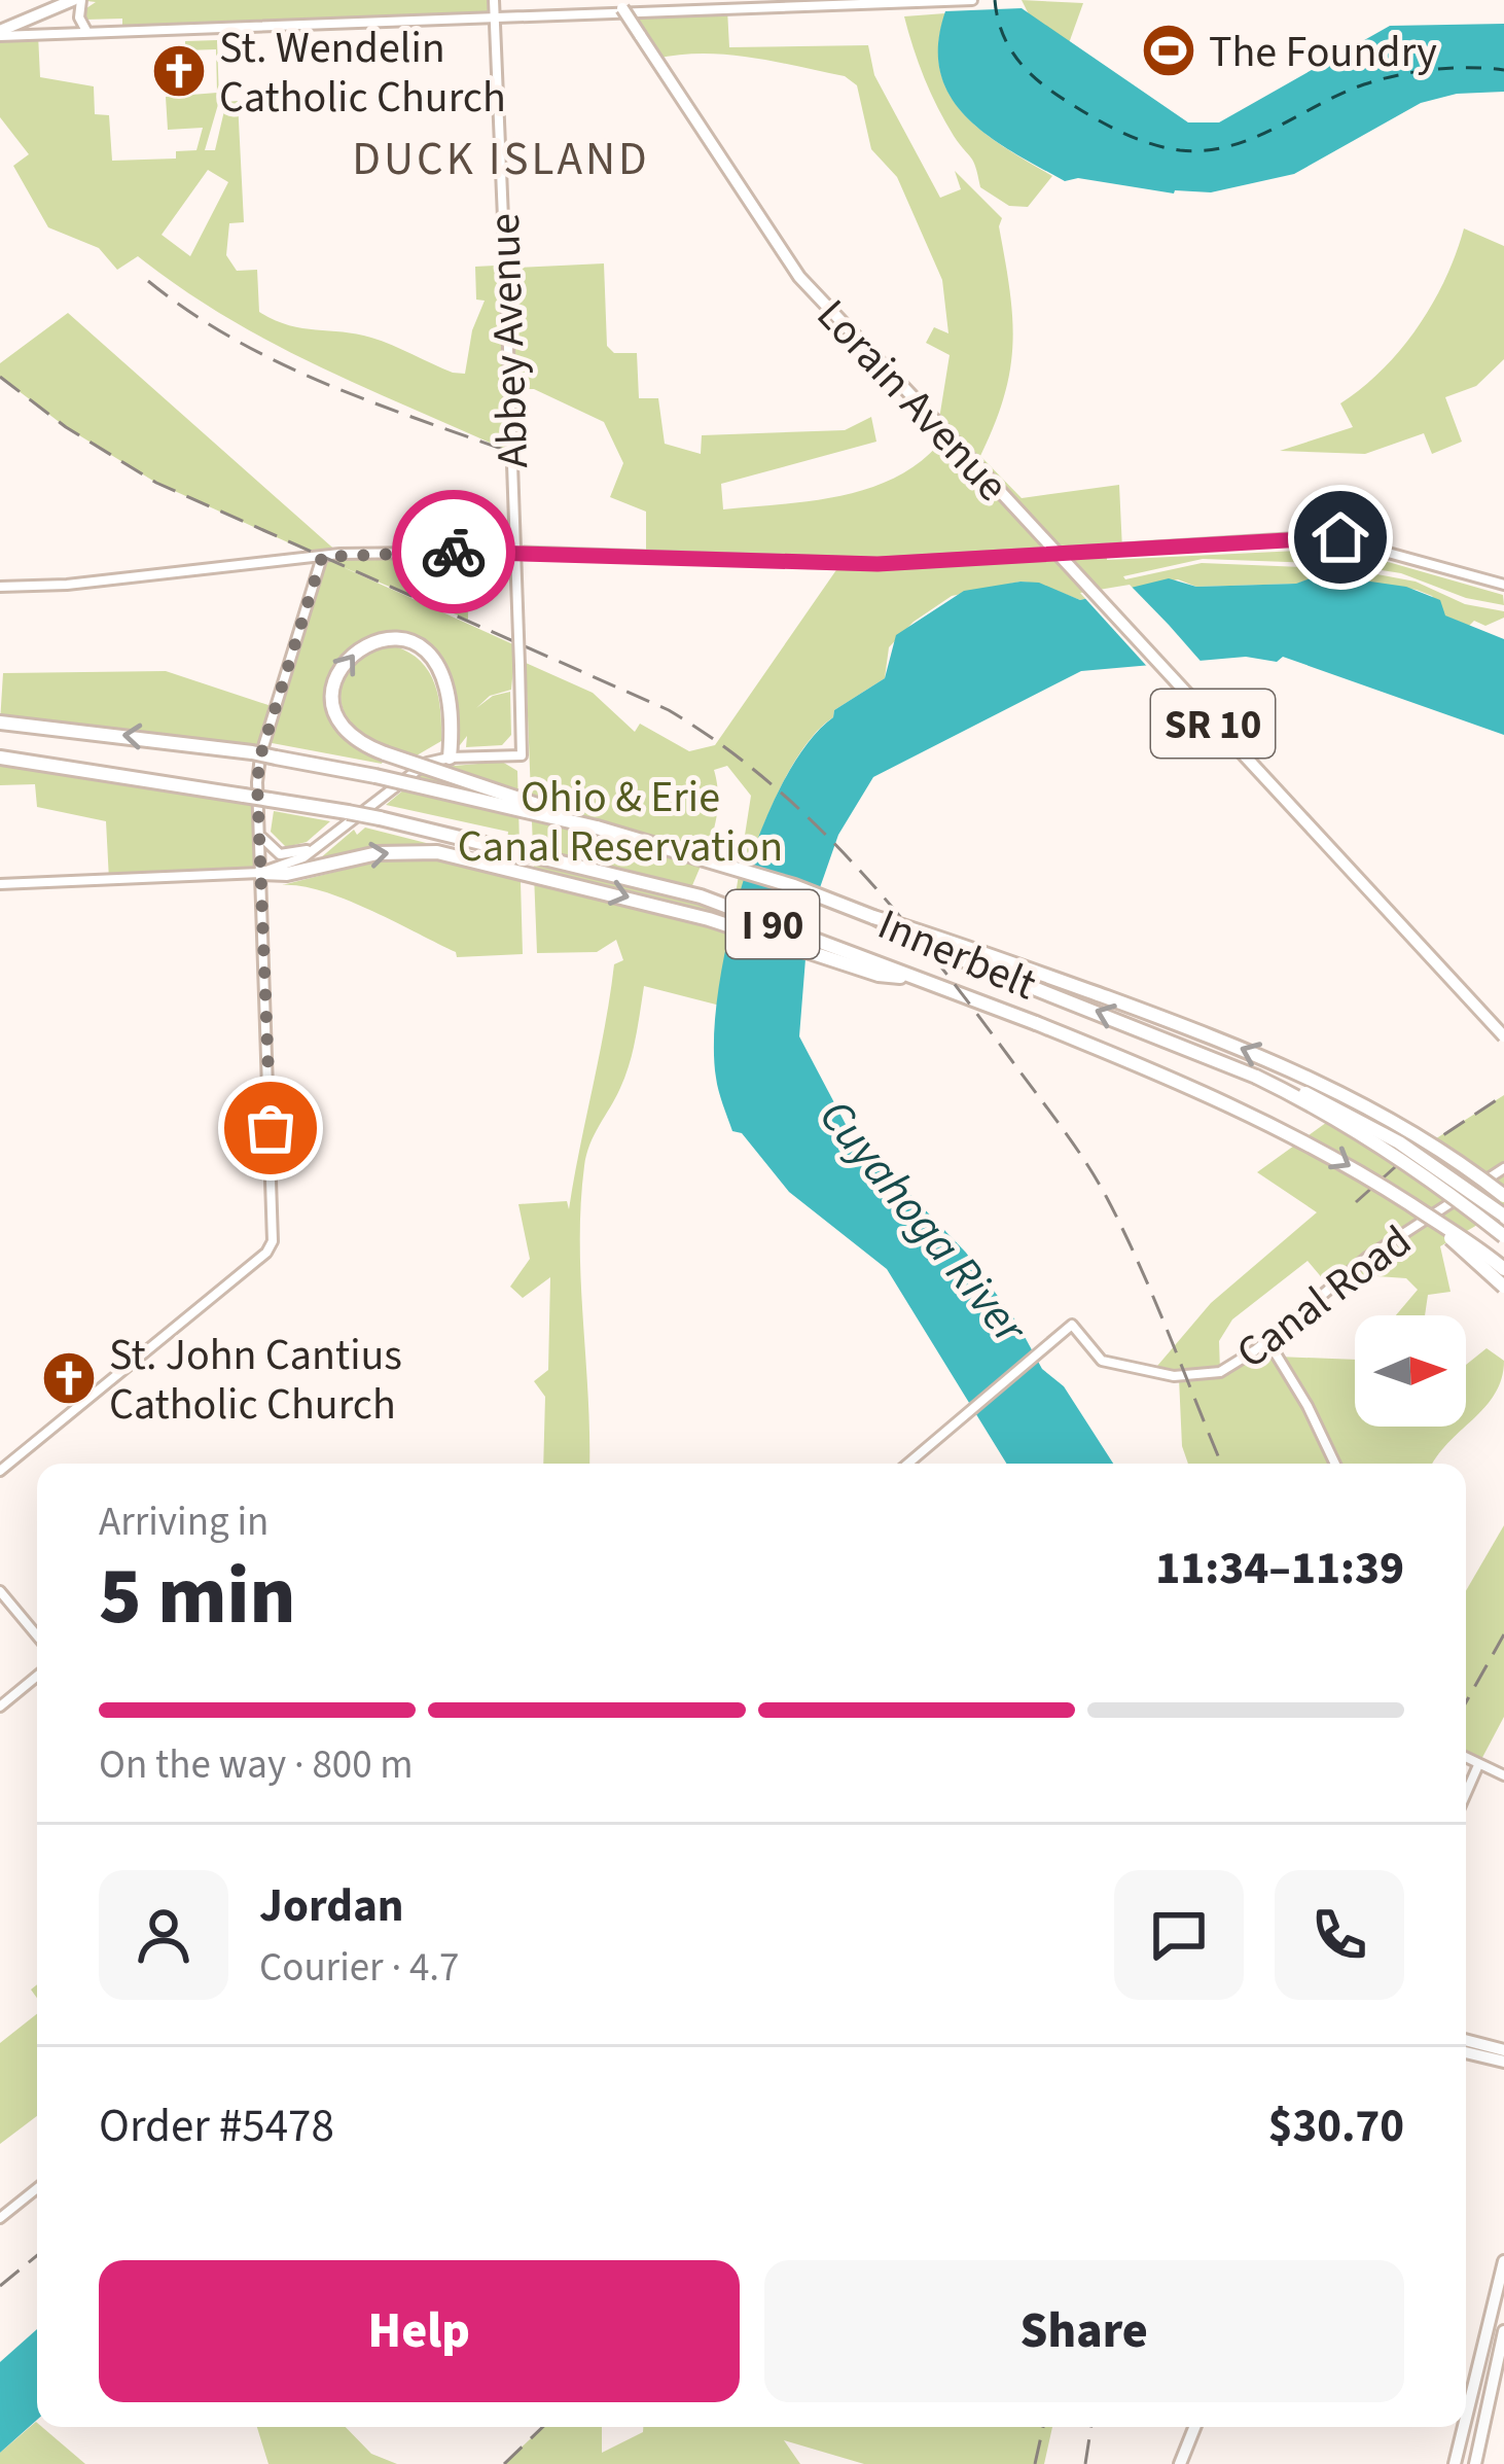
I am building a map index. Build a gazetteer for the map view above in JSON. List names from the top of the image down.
{
  "streets": {
    "highway": ["I 90", "Innerbelt"],
    "main road": ["Lorain Avenue", "SR 10"],
    "street": ["Abbey Avenue", "Canal Road"]
  },
  "districts": ["DUCK ISLAND"],
  "water": ["Cuyahoga River"],
  "parks": ["Ohio & Erie Canal Reservation"],
  "places": {
    "sports": ["The Foundry"],
    "church": ["St. Wendelin Catholic Church", "St. John Cantius Catholic Church"]
  },
  "north": "right",
  "page": {
    "heading": ["5 min", "Arriving in", "11:34–11:39"],
    "panel": [
      "Jordan",
      "Courier · 4.7",
      "Order #5478",
      "$30.70"
    ],
    "bar": "On the way · 800 m",
    "buttons": ["Help", "Share"]
  }
}
